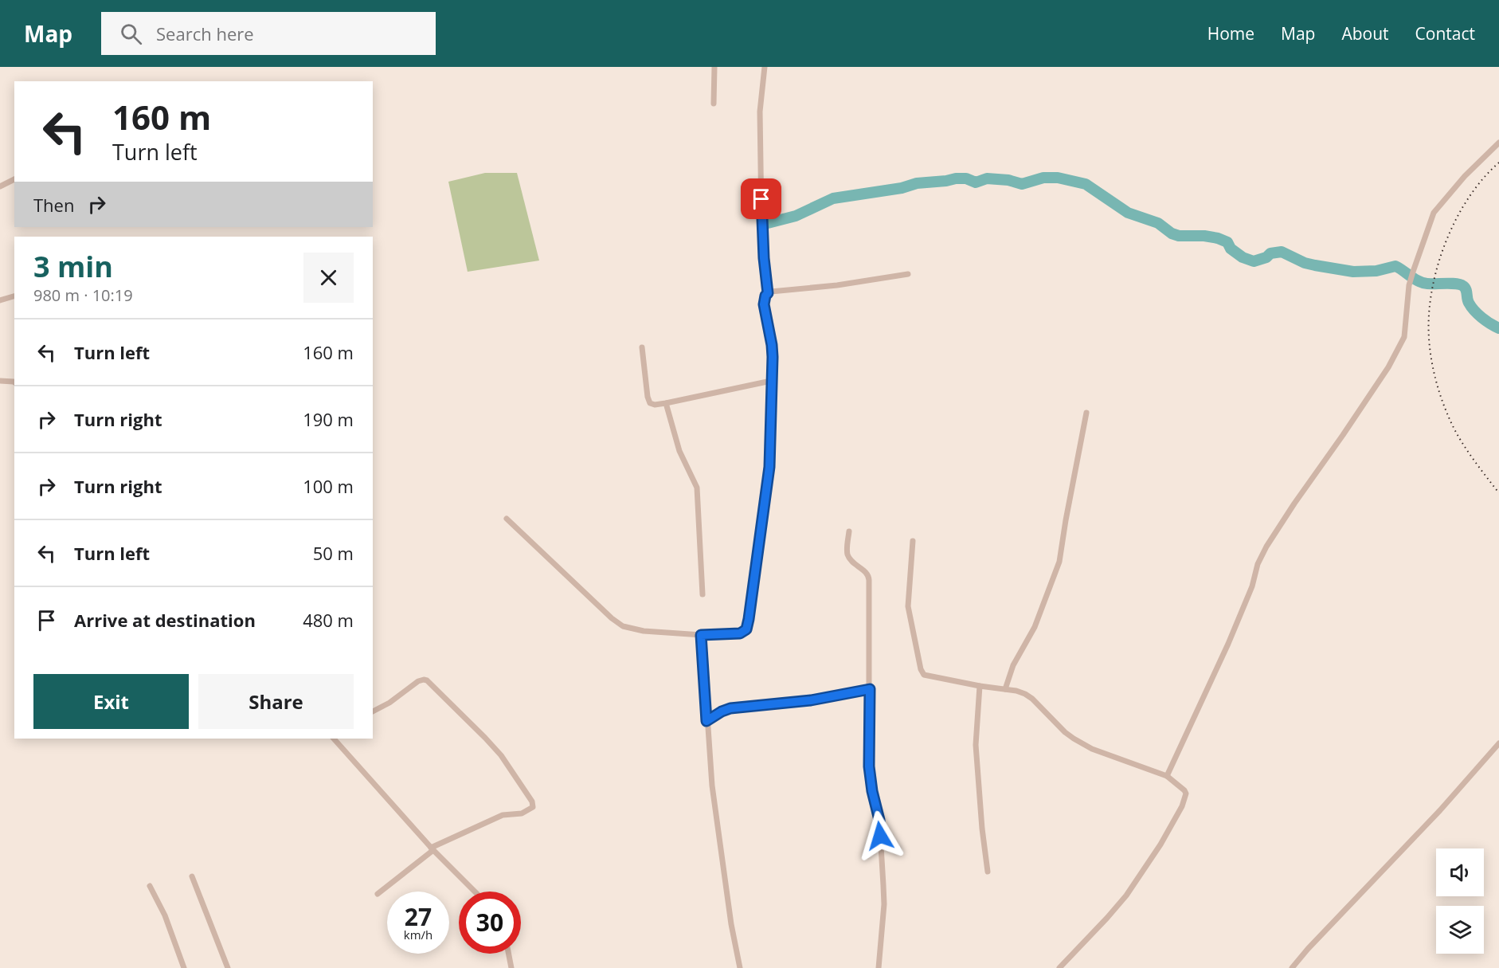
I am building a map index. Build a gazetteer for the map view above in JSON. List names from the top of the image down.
{
  "page": {
    "header": "Map",
    "search": "Search here",
    "nav": [
      "Home",
      "Map",
      "About",
      "Contact"
    ],
    "turn": ["160 m", "Turn left"],
    "then": "Then",
    "heading": ["3 min", "980 m · 10:19"],
    "list": [
      {
        "name": "Turn left",
        "value": "160 m"
      },
      {
        "name": "Turn right",
        "value": "190 m"
      },
      {
        "name": "Turn right",
        "value": "100 m"
      },
      {
        "name": "Turn left",
        "value": "50 m"
      },
      {
        "name": "Arrive at destination",
        "value": "480 m"
      }
    ],
    "buttons": ["Exit", "Share"],
    "speed": "27 km/h",
    "limit": "30"
  }
}
